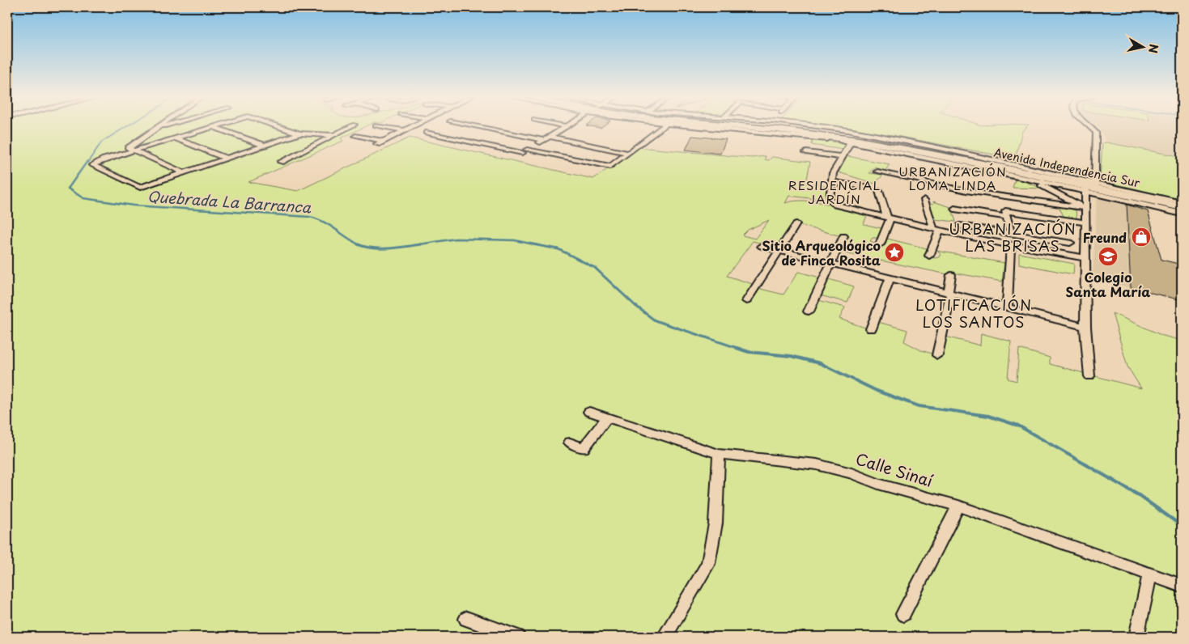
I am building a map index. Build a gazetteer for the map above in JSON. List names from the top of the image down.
{
  "streets": {
    "highway": ["Avenida Independencia Sur"],
    "street": ["Calle Sinaí"]
  },
  "districts": [
    "URBANIZACIÓN LOMA LINDA",
    "RESIDENCIAL JARDÍN",
    "URBANIZACIÓN LAS BRISAS",
    "LOTIFICACIÓN LOS SANTOS"
  ],
  "water": ["Quebrada La Barranca"],
  "places": {
    "shop": ["Freund"],
    "place": ["Sitio Arqueológico de Finca Rosita"],
    "school or university": ["Colegio Santa María"]
  },
  "north": "right"
}
